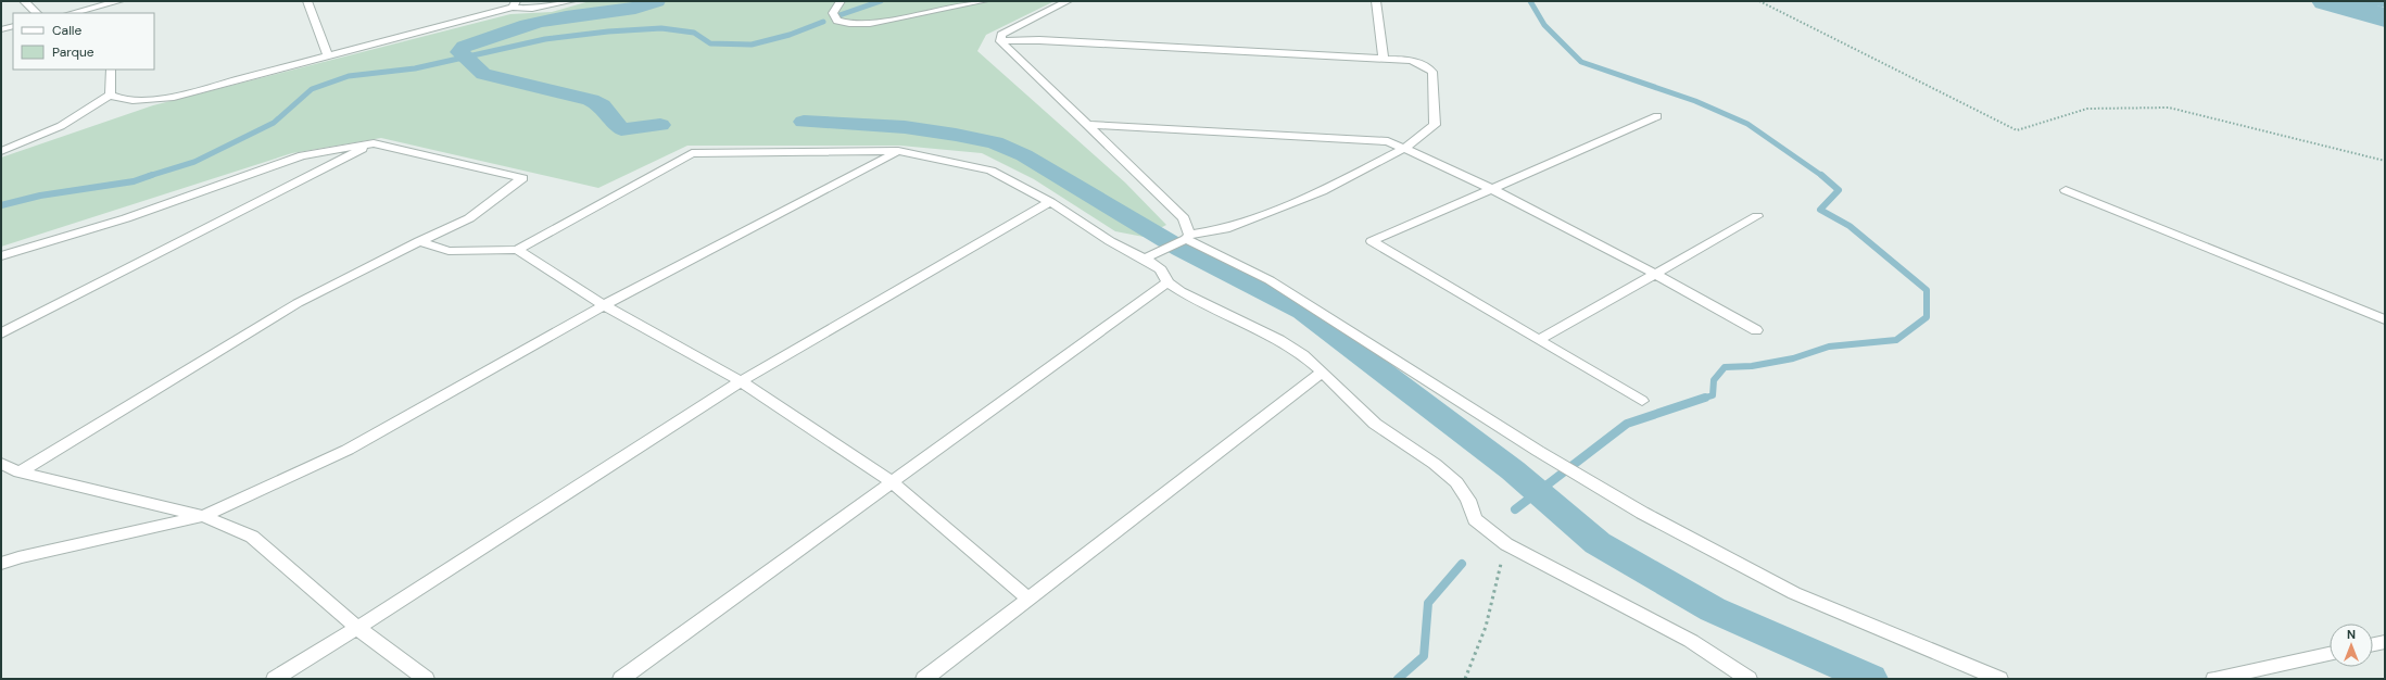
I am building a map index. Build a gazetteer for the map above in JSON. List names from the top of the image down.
{
  "legend": ["Calle", "Parque"],
  "north": "top"
}
